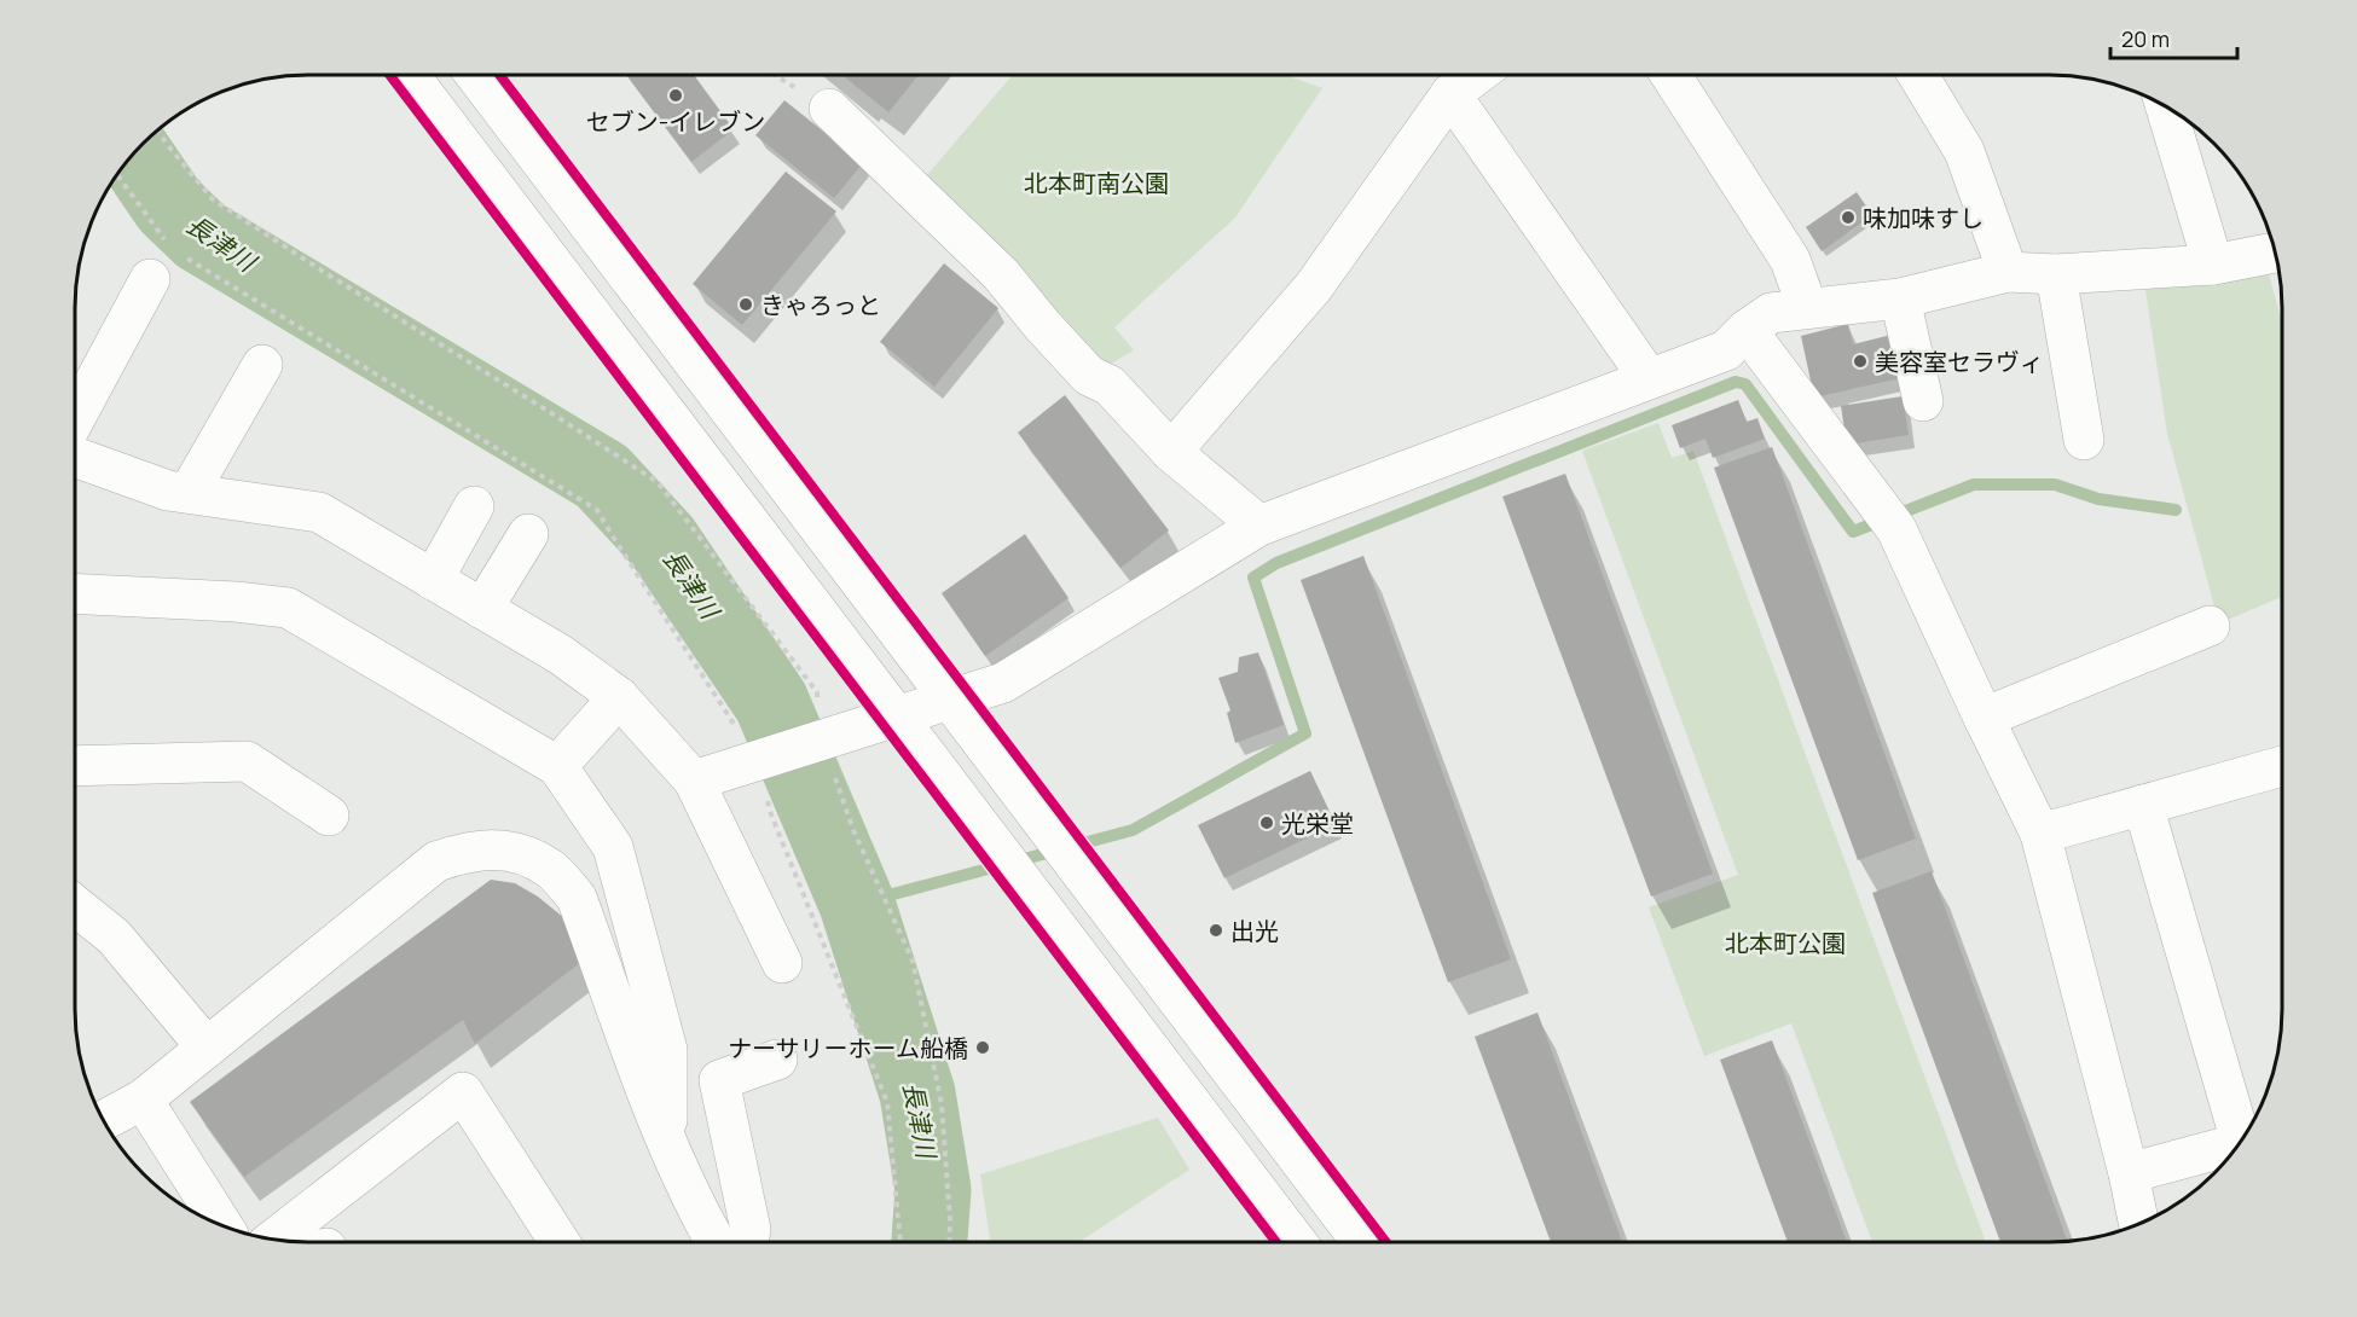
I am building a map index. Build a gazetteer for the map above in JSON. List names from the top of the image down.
{
  "water": ["長津川"],
  "parks": ["北本町南公園", "北本町公園"],
  "places": [
    "セブン-イレブン",
    "味加味すし",
    "きゃろっと",
    "美容室セラヴィ",
    "光栄堂",
    "出光",
    "ナーサリーホーム船橋"
  ],
  "scale_bar": "20 m"
}
